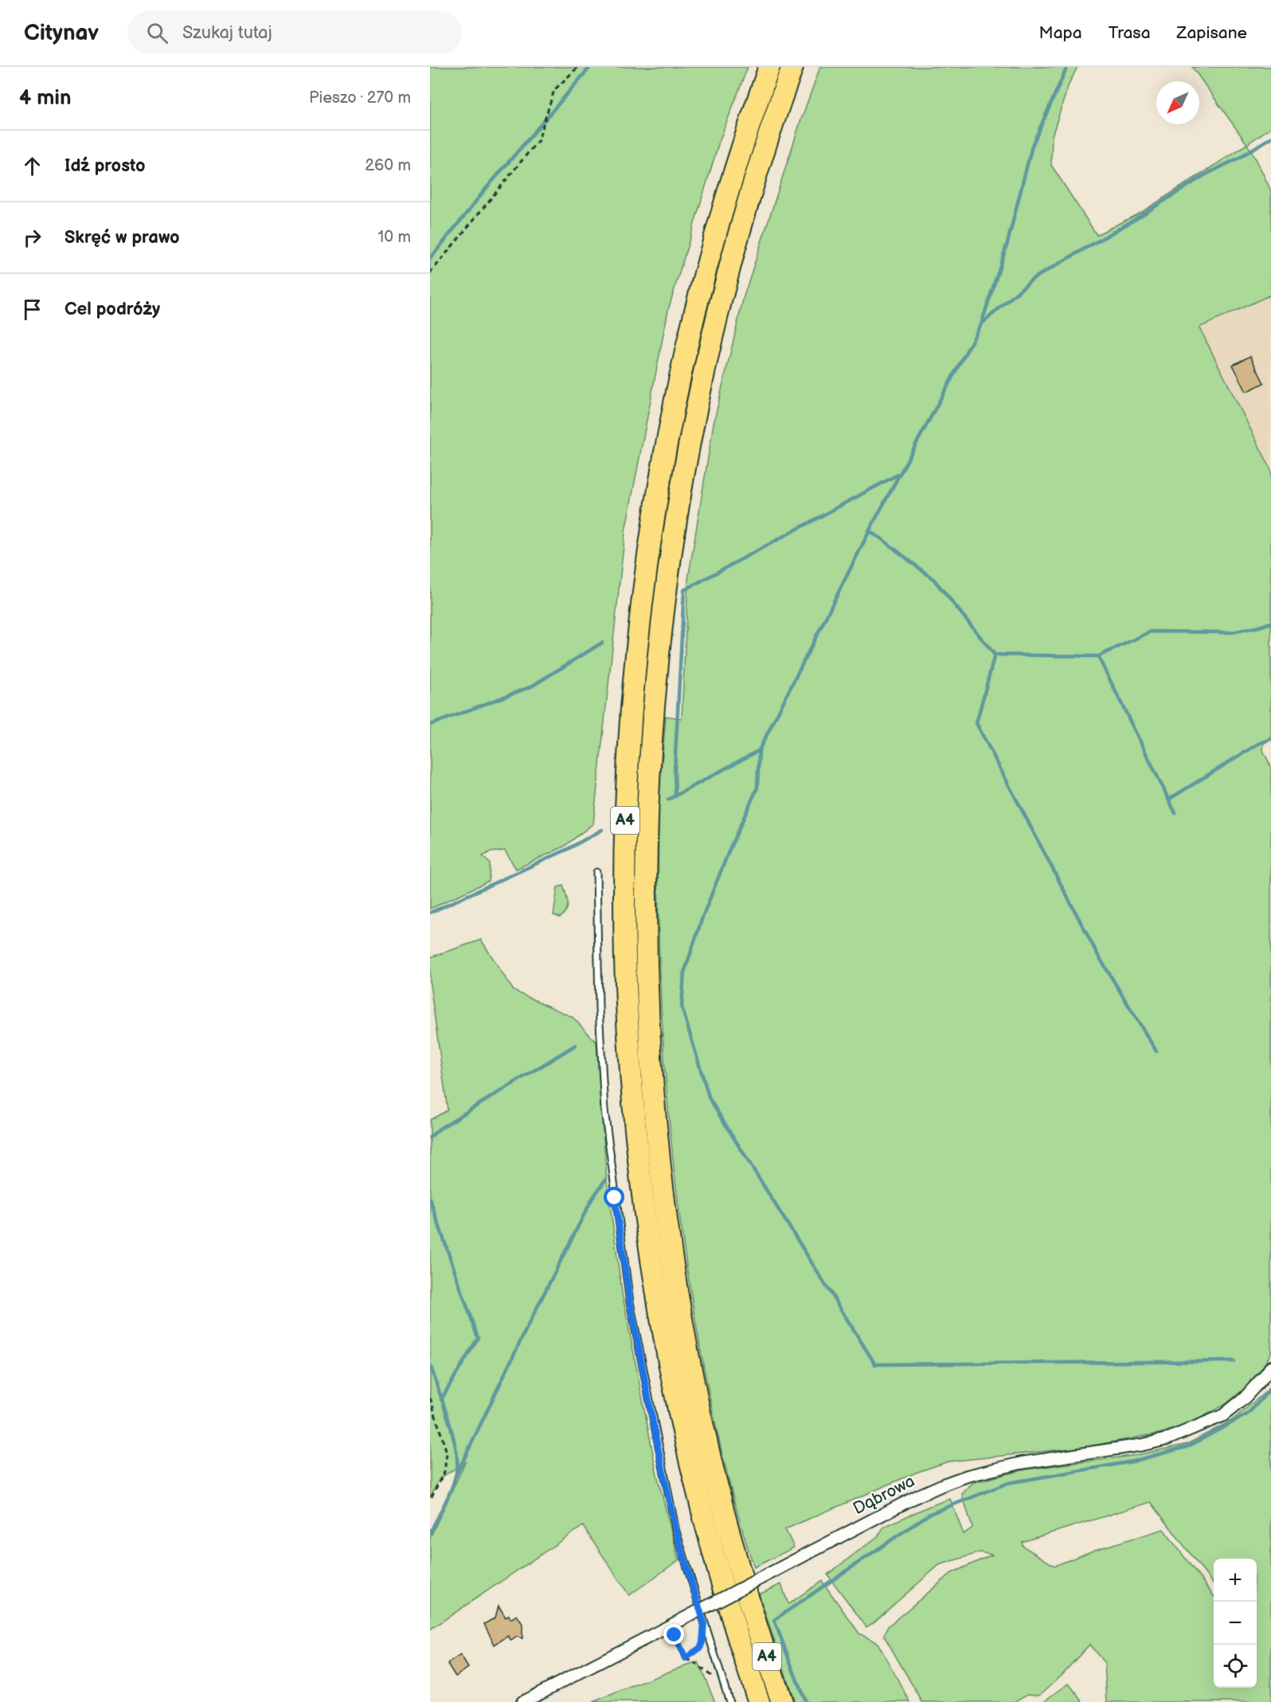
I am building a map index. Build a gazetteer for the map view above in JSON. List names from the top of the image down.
{
  "streets": {
    "highway": ["A4"],
    "street": ["Dąbrowa"]
  },
  "north": "bottom left",
  "page": {
    "header": "Citynav",
    "search": "Szukaj tutaj",
    "nav": ["Mapa", "Trasa", "Zapisane"],
    "heading": ["4 min", "Pieszo · 270 m"],
    "list": [
      ["Idź prosto", "260 m"],
      ["Skręć w prawo", "10 m"],
      "Cel podróży"
    ],
    "map_buttons": ["+", "−"]
  }
}
